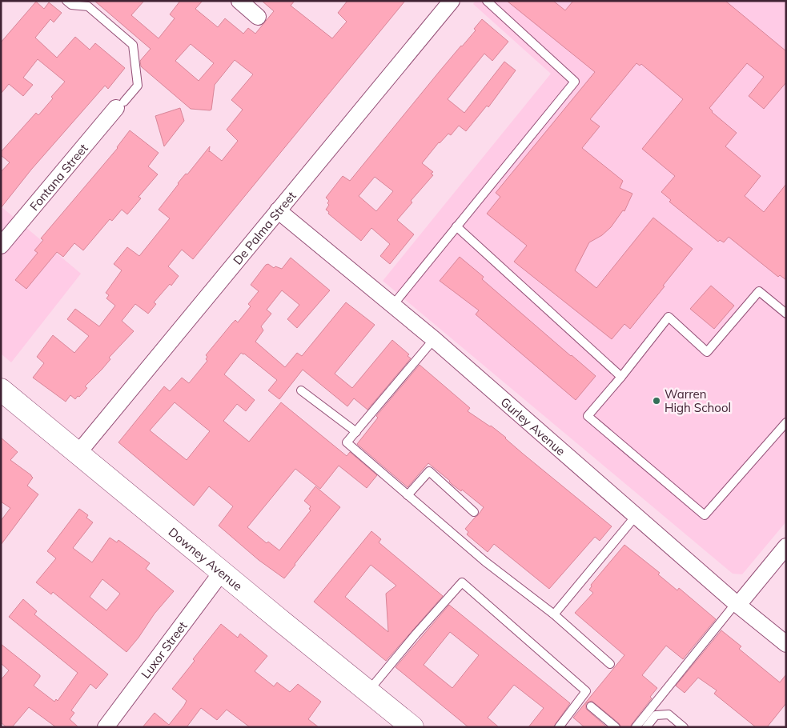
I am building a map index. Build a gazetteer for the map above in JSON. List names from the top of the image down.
{
  "streets": {
    "main road": ["Downey Avenue"],
    "street": [
      "Fontana Street",
      "De Palma Street",
      "Gurley Avenue",
      "Luxor Street"
    ]
  },
  "crossings": [
    ["De Palma Street", "Gurley Avenue"],
    ["De Palma Street", "Downey Avenue"],
    ["Downey Avenue", "Luxor Street"]
  ],
  "places": ["Warren High School"]
}
